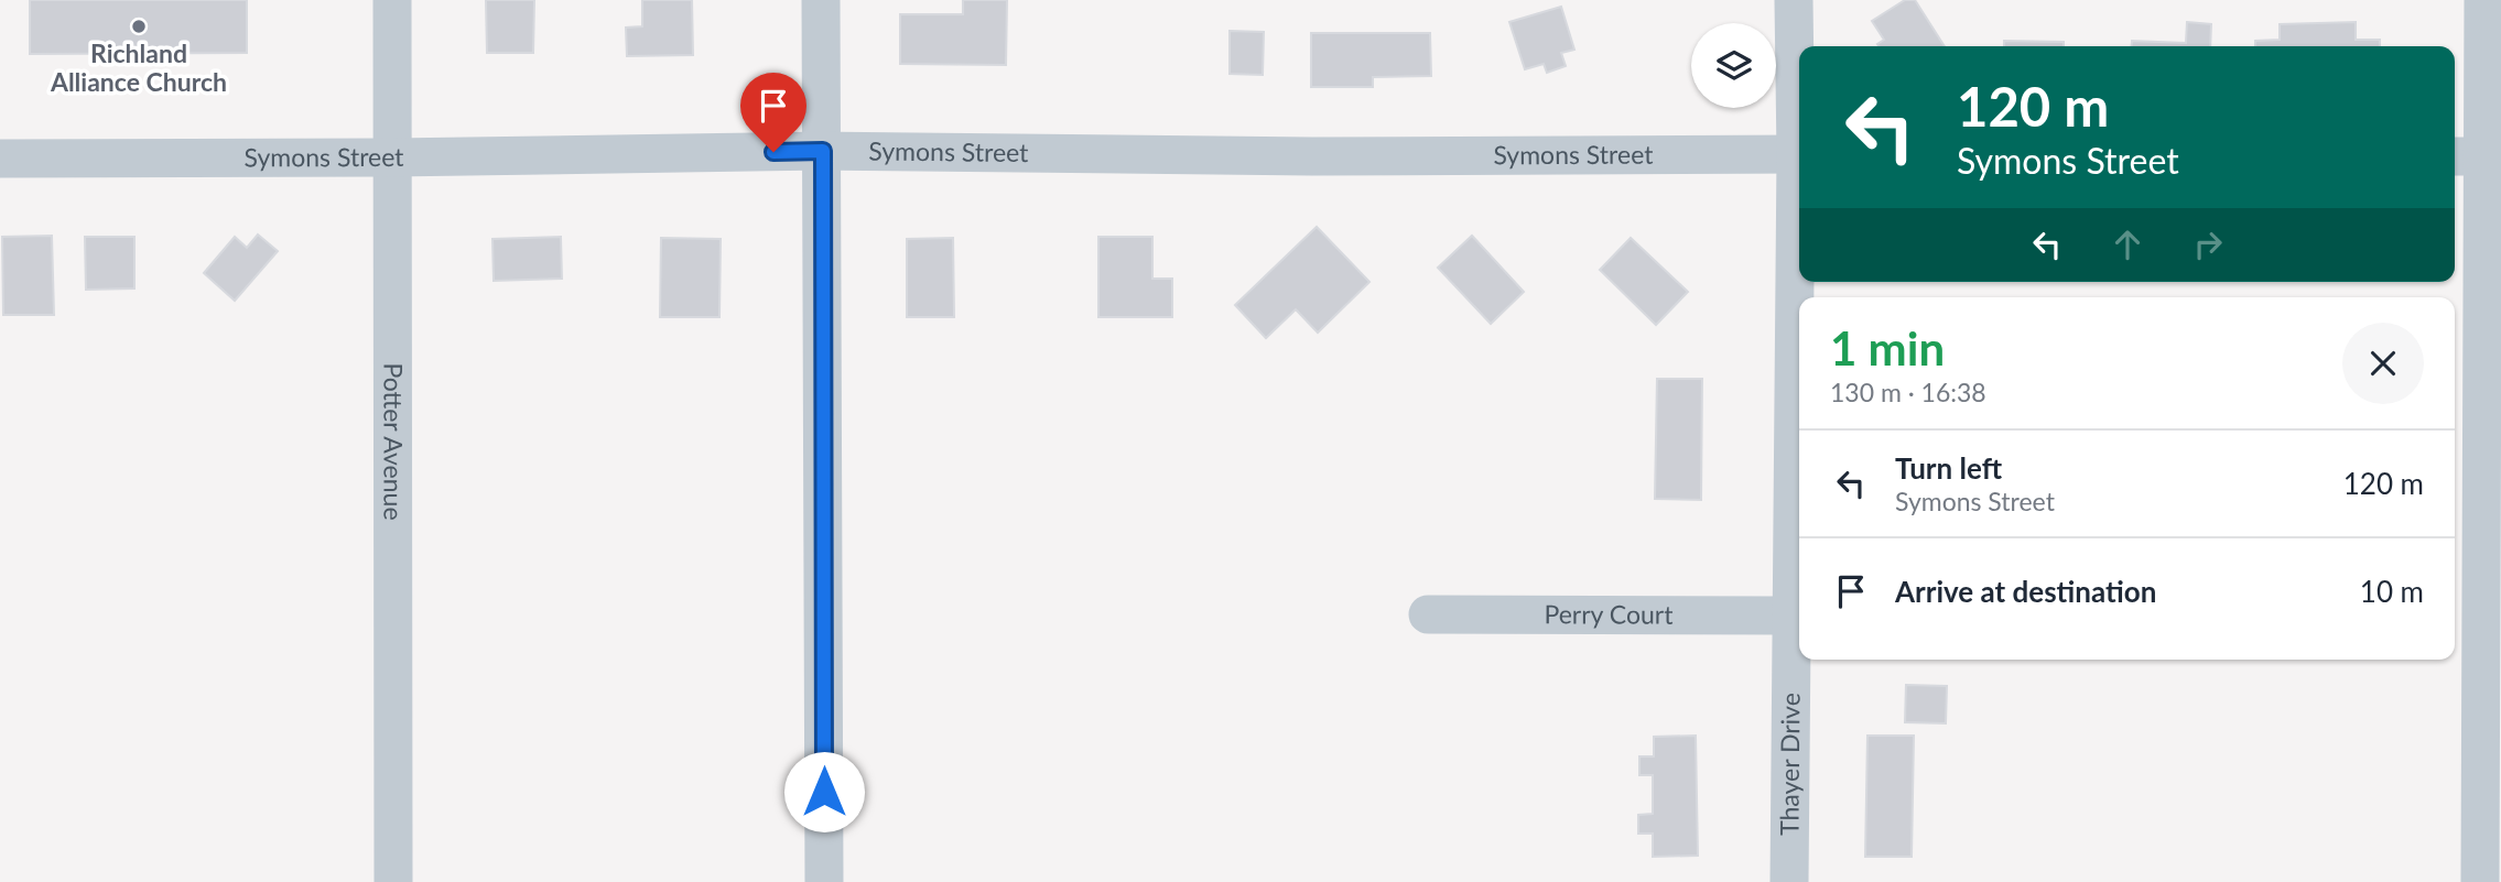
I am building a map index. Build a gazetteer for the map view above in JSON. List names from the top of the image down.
{
  "streets": {
    "street": [
      "Symons Street",
      "Potter Avenue",
      "Perry Court",
      "Thayer Drive"
    ]
  },
  "crossings": [
    ["Symons Street", "Potter Avenue"],
    ["Perry Court", "Thayer Drive"]
  ],
  "places": ["Richland Alliance Church"],
  "page": {
    "turn": ["120 m", "Symons Street"],
    "heading": ["1 min", "130 m · 16:38"],
    "list": [
      {
        "name": "Turn left",
        "note": "Symons Street",
        "value": "120 m"
      },
      {
        "name": "Arrive at destination",
        "value": "10 m"
      }
    ]
  }
}
